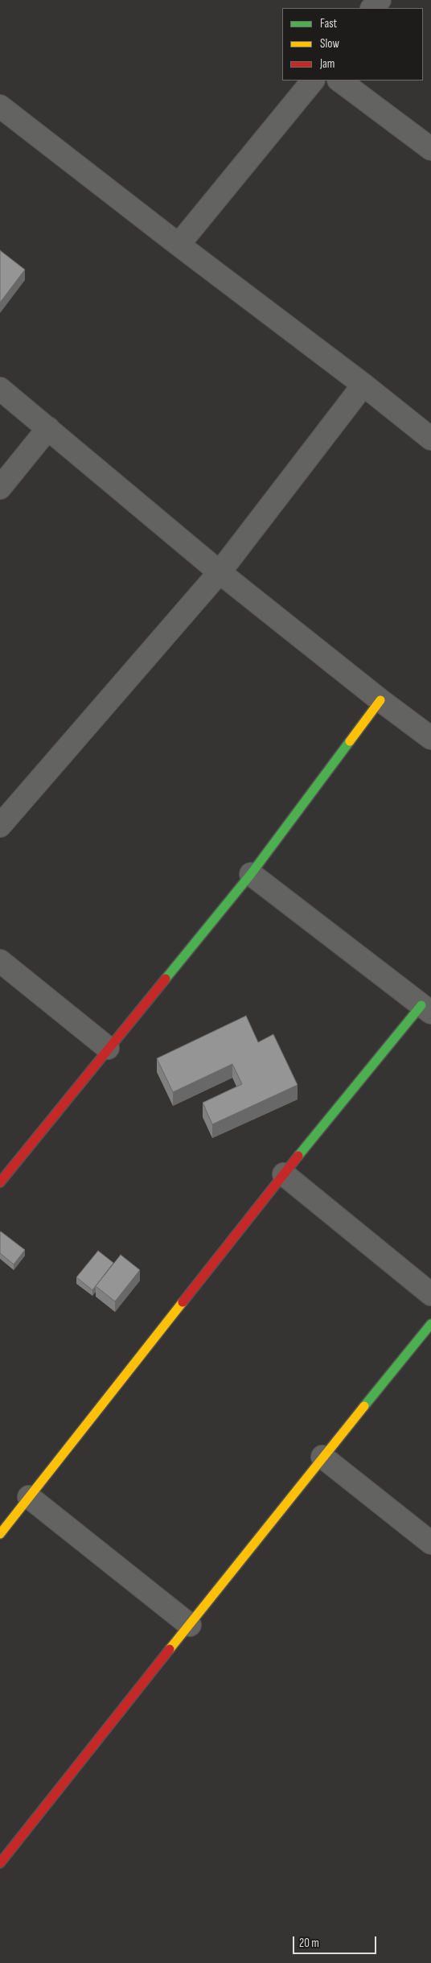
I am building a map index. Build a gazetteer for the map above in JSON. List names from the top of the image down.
{
  "legend": ["Fast", "Slow", "Jam"],
  "scale_bar": "20 m"
}
